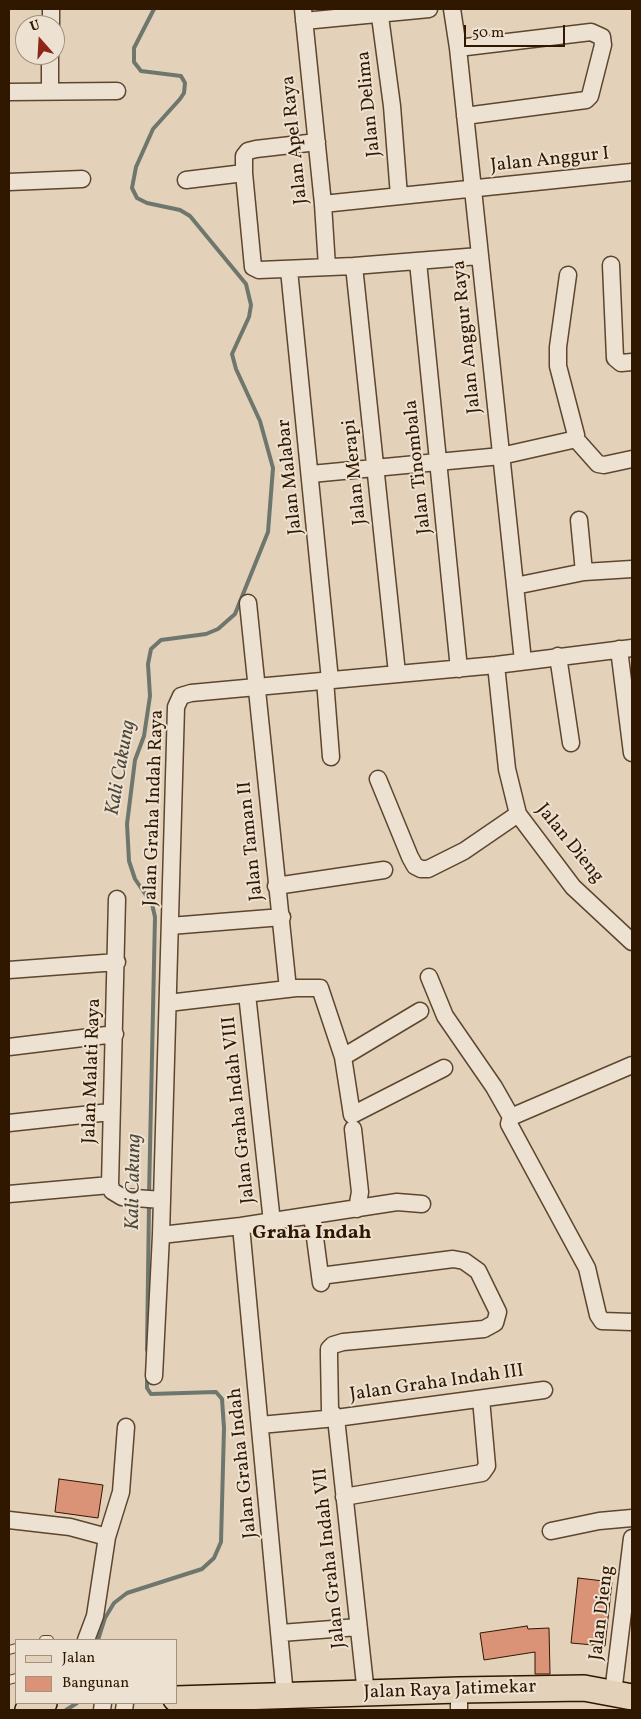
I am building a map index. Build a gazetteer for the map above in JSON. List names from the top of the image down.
{
  "streets": {
    "main road": ["Jalan Raya Jatimekar"],
    "street": [
      "Jalan Delima",
      "Jalan Apel Raya",
      "Jalan Anggur I",
      "Jalan Anggur Raya",
      "Jalan Tinombala",
      "Jalan Merapi",
      "Jalan Malabar",
      "Jalan Graha Indah Raya",
      "Jalan Taman II",
      "Jalan Dieng",
      "Jalan Malati Raya",
      "Jalan Graha Indah VIII",
      "Jalan Graha Indah III",
      "Jalan Graha Indah",
      "Jalan Graha Indah VII"
    ]
  },
  "crossings": [
    ["Jalan Delima", "Jalan Anggur I"],
    ["Jalan Apel Raya", "Jalan Anggur I"],
    ["Jalan Anggur I", "Jalan Anggur Raya"],
    ["Jalan Anggur Raya", "Jalan Graha Indah Raya"],
    ["Jalan Tinombala", "Jalan Graha Indah Raya"],
    ["Jalan Merapi", "Jalan Graha Indah Raya"],
    ["Jalan Malabar", "Jalan Graha Indah Raya"],
    ["Jalan Graha Indah Raya", "Jalan Taman II"],
    ["Jalan Graha Indah Raya", "Jalan Dieng"],
    ["Jalan Dieng", "Jalan Raya Jatimekar"],
    ["Jalan Graha Indah III", "Jalan Graha Indah"],
    ["Jalan Graha Indah III", "Jalan Graha Indah VII"],
    ["Jalan Graha Indah", "Jalan Raya Jatimekar"],
    ["Jalan Graha Indah VII", "Jalan Raya Jatimekar"]
  ],
  "districts": ["Graha Indah"],
  "water": ["Kali Cakung"],
  "legend": ["Jalan", "Bangunan"],
  "scale_bar": "50 m",
  "north": "top"
}
